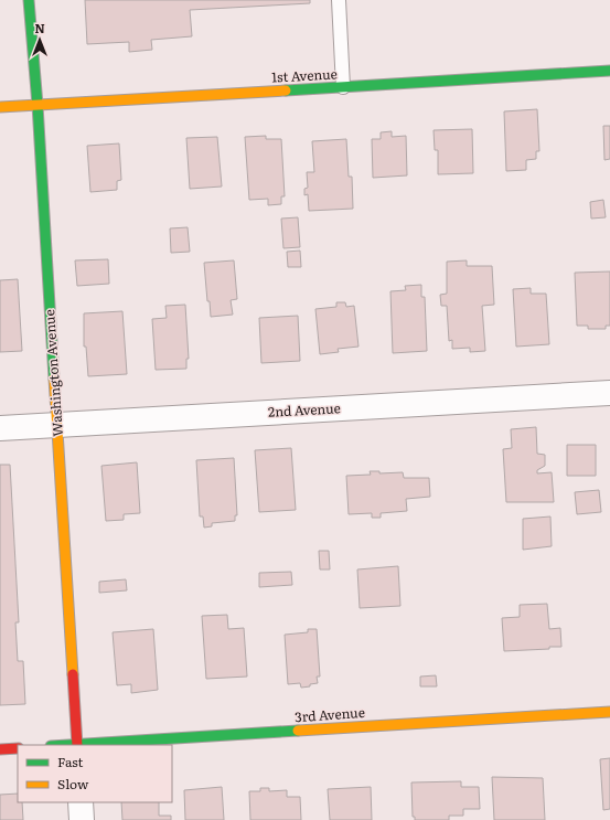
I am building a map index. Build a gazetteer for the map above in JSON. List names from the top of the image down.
{
  "streets": {
    "street": [
      "1st Avenue",
      "Washington Avenue",
      "2nd Avenue",
      "3rd Avenue"
    ]
  },
  "crossings": [
    ["1st Avenue", "Washington Avenue"],
    ["Washington Avenue", "2nd Avenue"],
    ["Washington Avenue", "3rd Avenue"]
  ],
  "legend": ["Fast", "Slow"],
  "north": "top"
}
